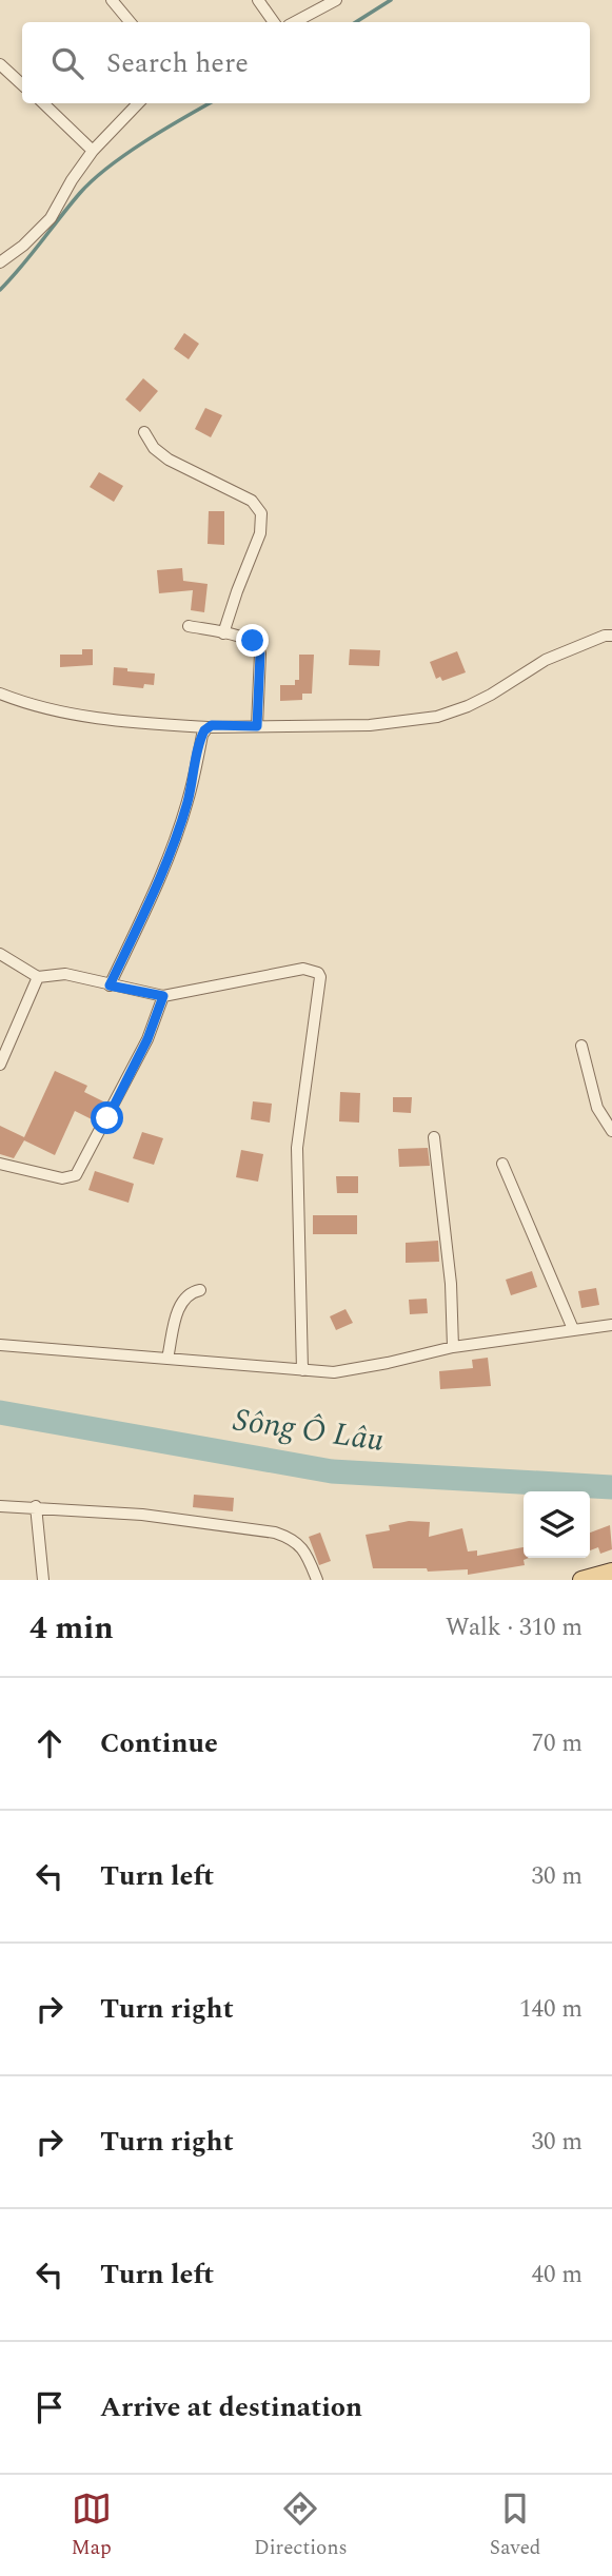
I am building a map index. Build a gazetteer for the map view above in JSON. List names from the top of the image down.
{
  "water": ["Sông Ô Lâu"],
  "page": {
    "search": "Search here",
    "heading": ["4 min", "Walk · 310 m"],
    "list": [
      ["Continue", "70 m"],
      ["Turn left", "30 m"],
      ["Turn right", "140 m"],
      ["Turn right", "30 m"],
      ["Turn left", "40 m"],
      "Arrive at destination"
    ],
    "nav": ["Map", "Directions", "Saved"]
  }
}
